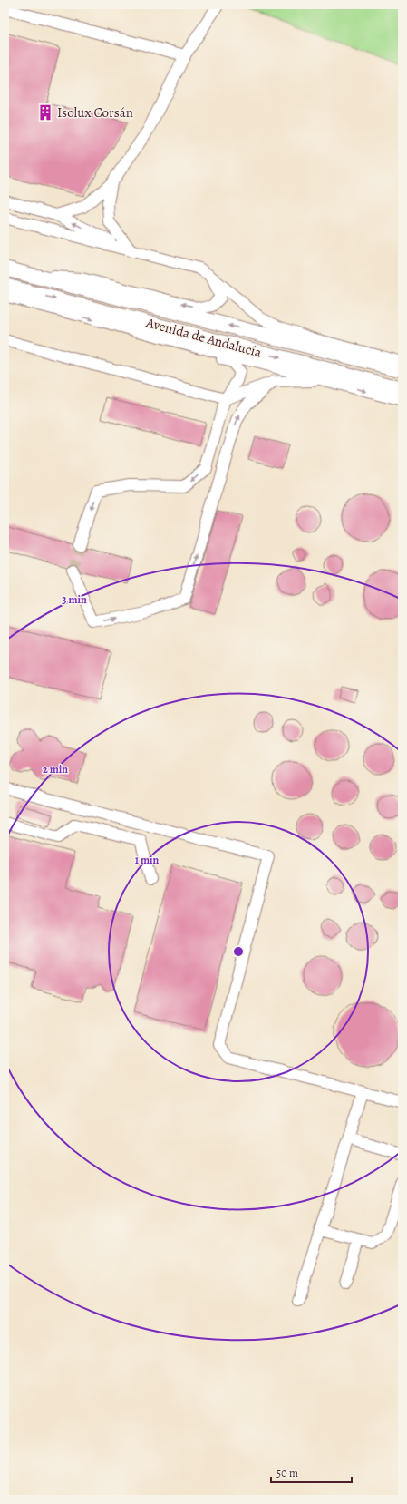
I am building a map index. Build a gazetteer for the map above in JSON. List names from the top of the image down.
{
  "streets": {
    "main road": ["Avenida de Andalucía"]
  },
  "places": {
    "building": ["Isolux Corsán"]
  },
  "scale_bar": "50 m",
  "rings": ["3 min", "2 min", "1 min"]
}
